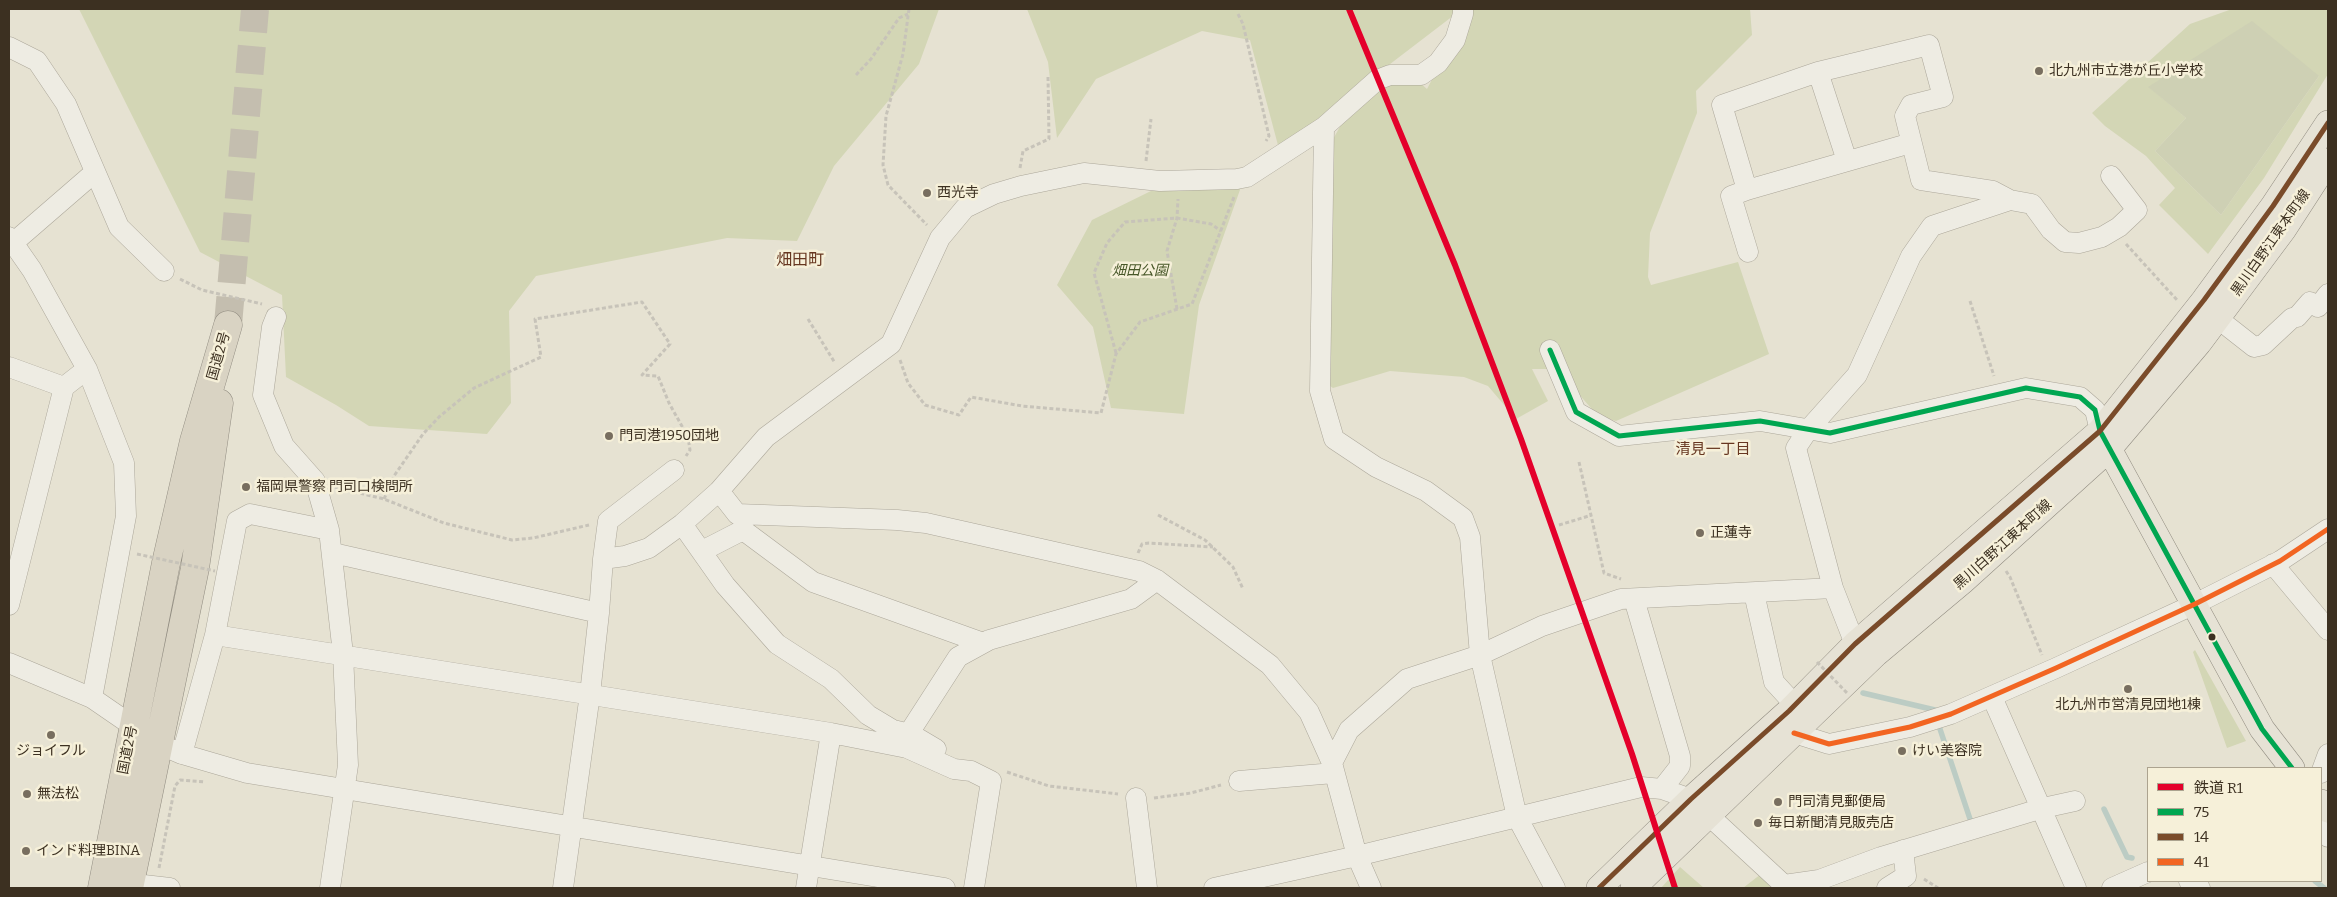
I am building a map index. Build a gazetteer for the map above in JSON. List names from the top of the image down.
{
  "streets": {
    "highway": ["国道2号"],
    "main road": ["黒川白野江東本町線"]
  },
  "districts": ["畑田町", "清見一丁目"],
  "parks": ["畑田公園"],
  "places": [
    "北九州市立港が丘小学校",
    "西光寺",
    "門司港1950団地",
    "福岡県警察 門司口検問所",
    "正蓮寺",
    "北九州市営清見団地1棟",
    "ジョイフル",
    "けい美容院",
    "無法松",
    "門司清見郵便局",
    "毎日新聞清見販売店",
    "インド料理BINA"
  ],
  "lines": [
    "rail line R1",
    "transit line 14",
    "transit line 75",
    "transit line 41"
  ],
  "legend": [
    "鉄道 R1",
    "75",
    "14",
    "41"
  ]
}
